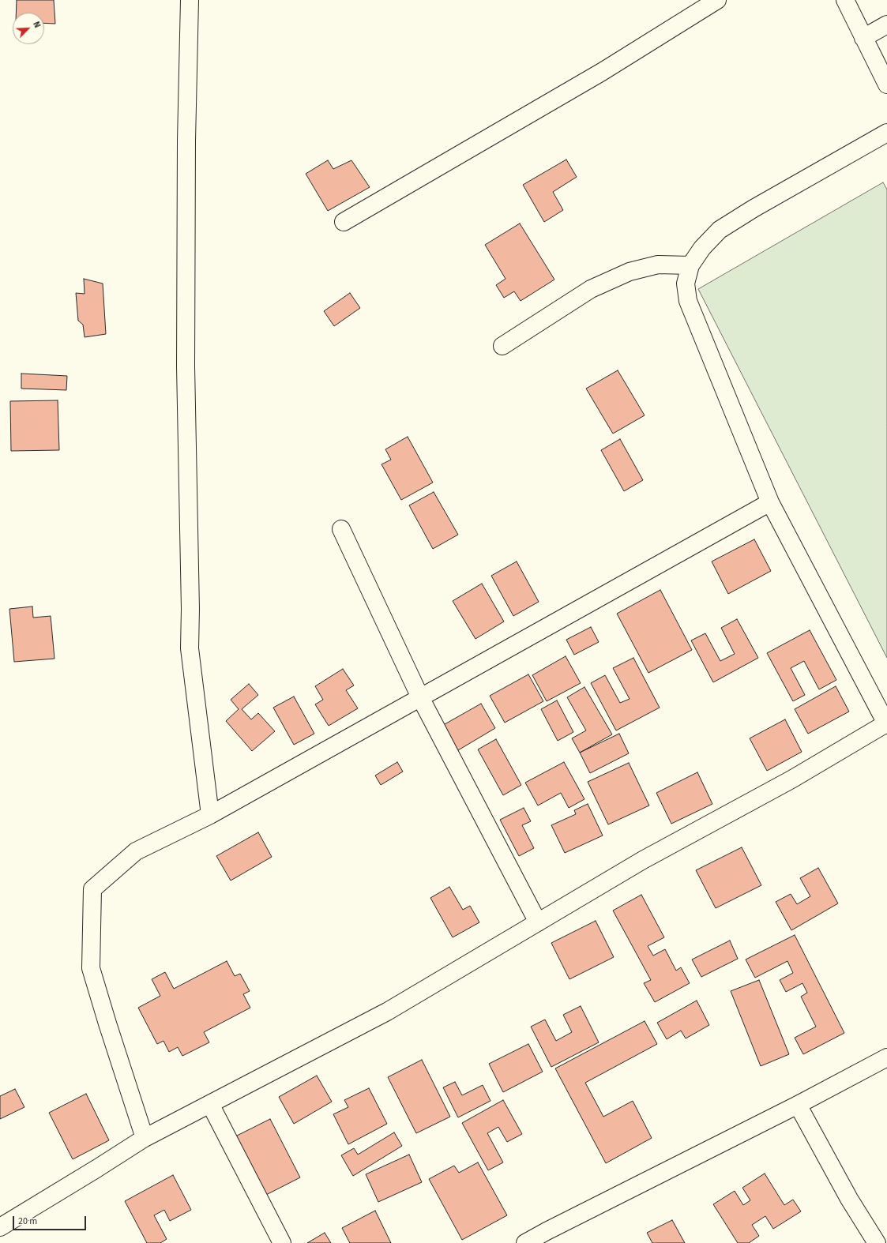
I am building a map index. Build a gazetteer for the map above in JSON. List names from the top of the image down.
{
  "scale_bar": "20 m",
  "north": "top right"
}
